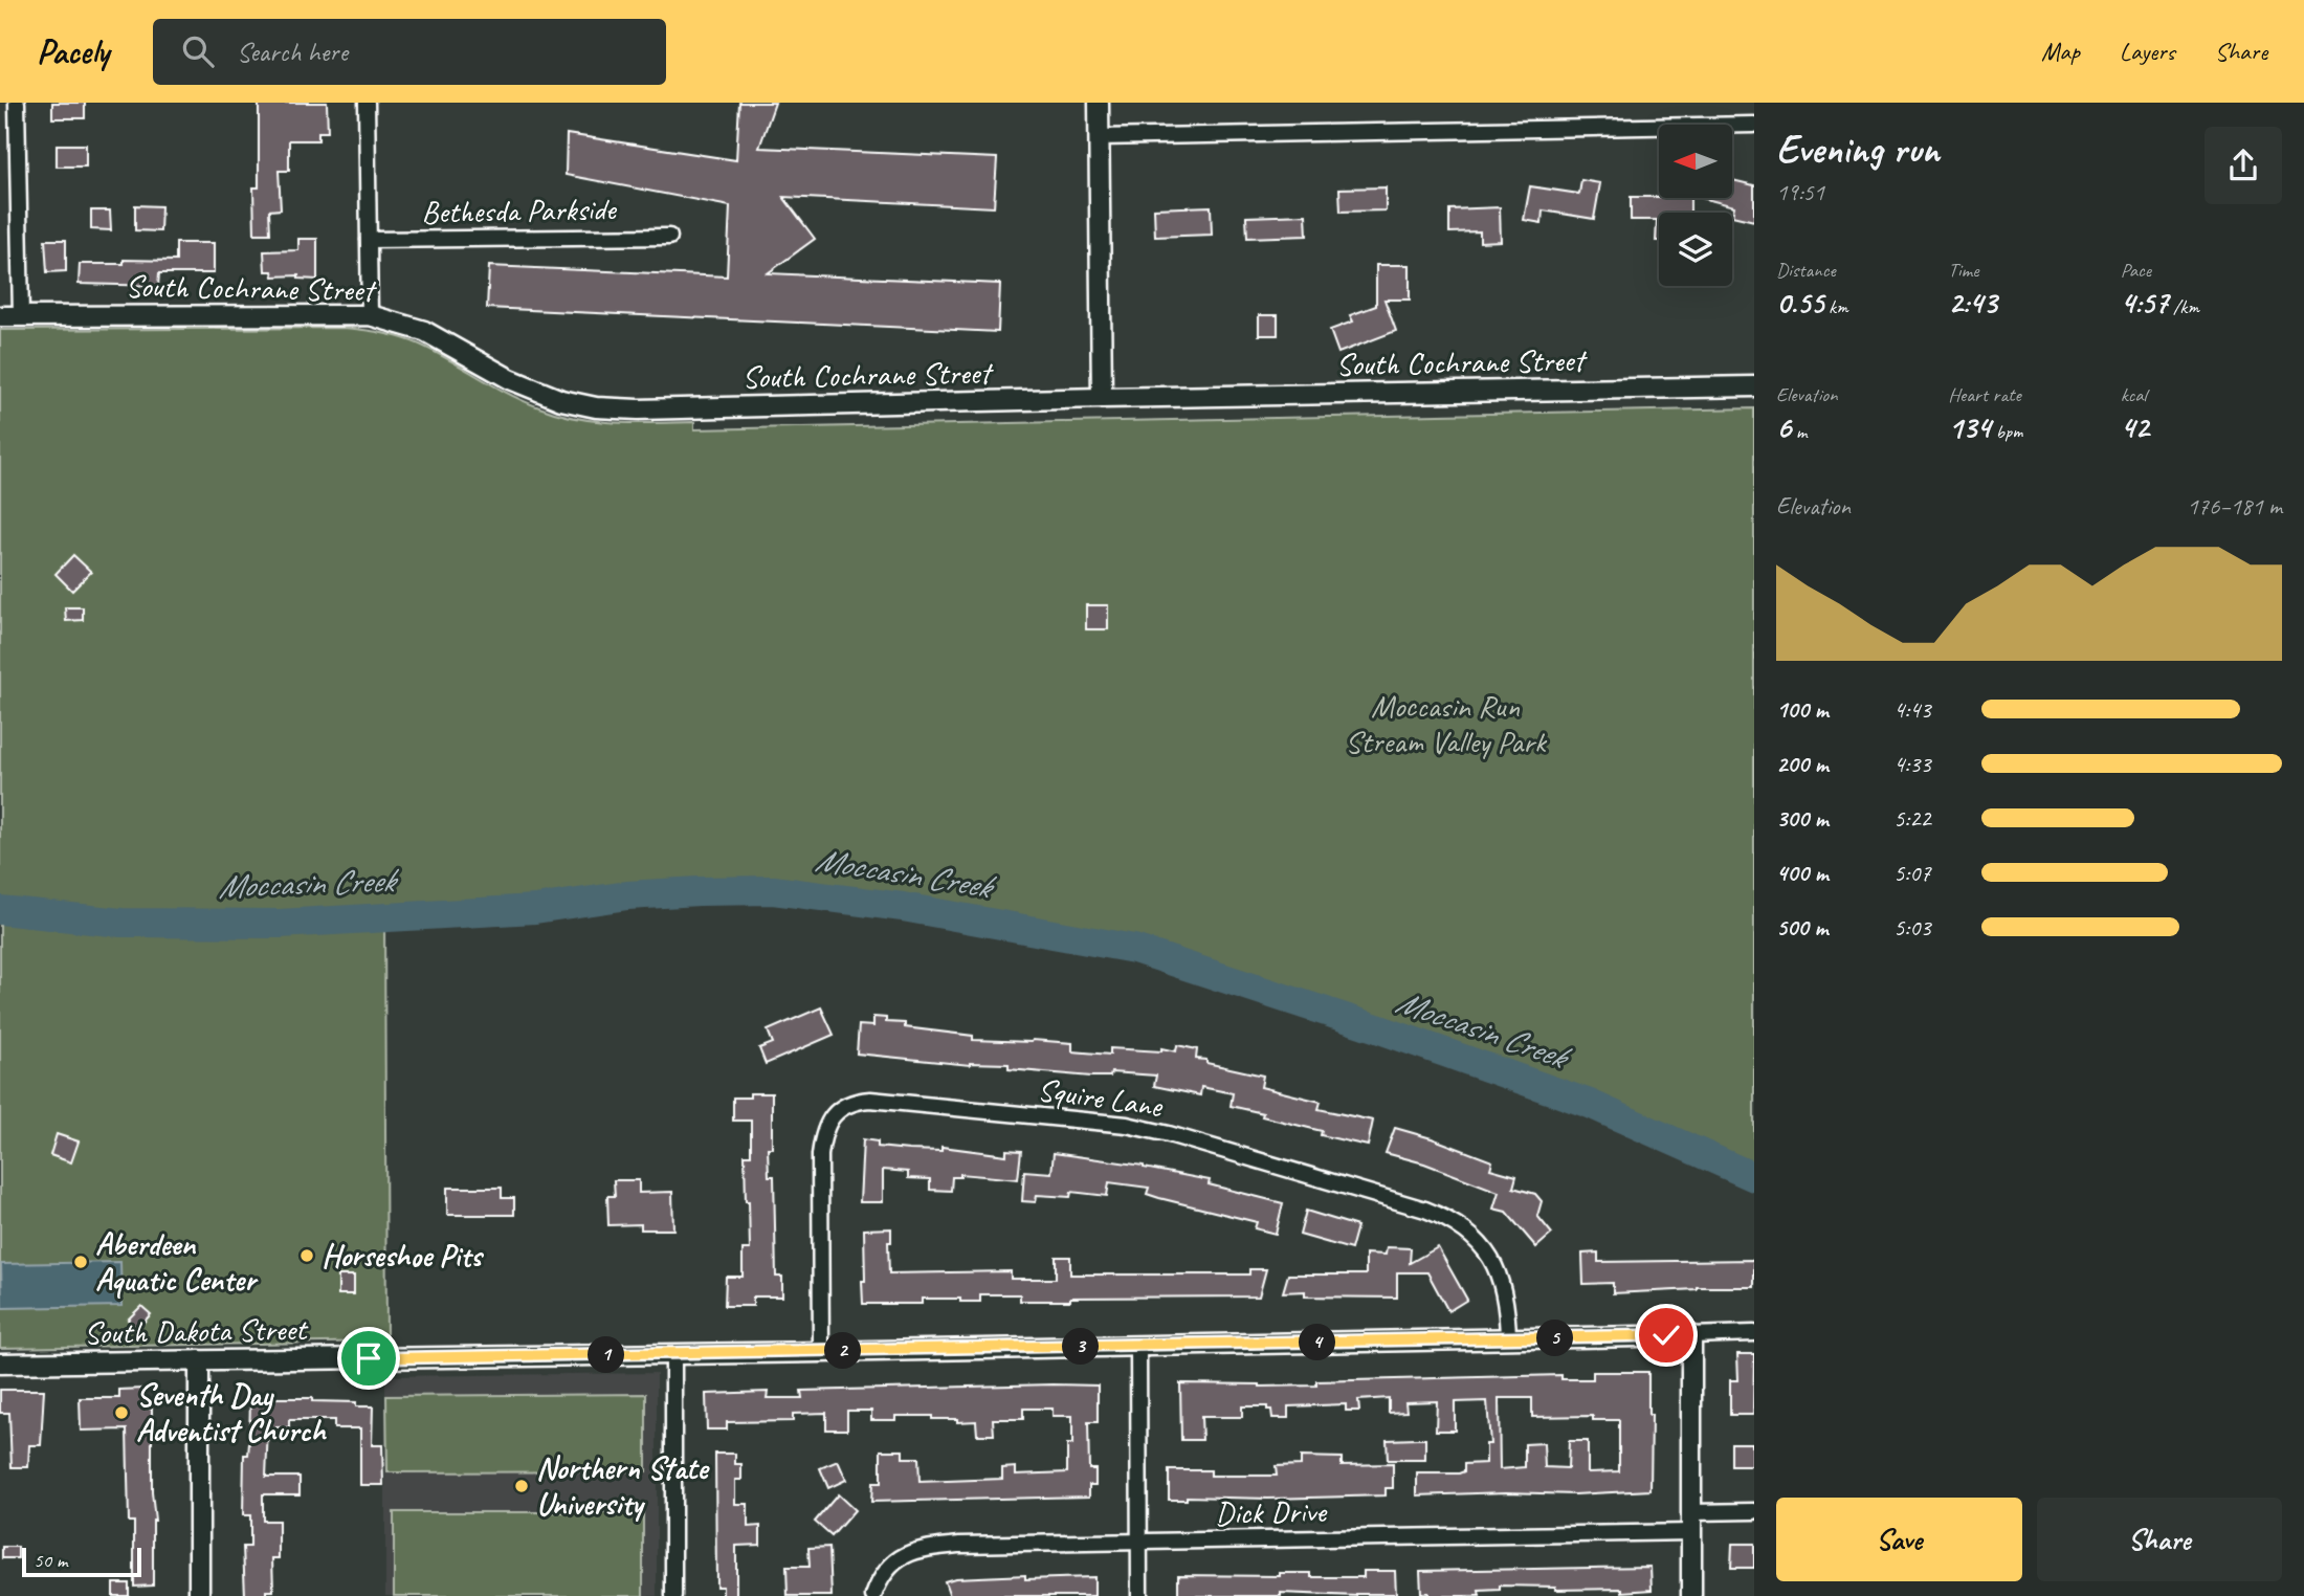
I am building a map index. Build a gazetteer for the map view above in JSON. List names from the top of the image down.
{
  "streets": {
    "street": [
      "Bethesda Parkside",
      "South Cochrane Street",
      "Squire Lane",
      "South Dakota Street",
      "Dick Drive"
    ]
  },
  "crossings": [
    ["Squire Lane", "South Dakota Street"]
  ],
  "water": ["Moccasin Creek"],
  "parks": ["Moccasin Run Stream Valley Park"],
  "places": [
    "Horseshoe Pits",
    "Aberdeen Aquatic Center",
    "Seventh Day Adventist Church",
    "Northern State University"
  ],
  "scale_bar": "50 m",
  "north": "left",
  "page": {
    "header": "Pacely",
    "search": "Search here",
    "nav": ["Map", "Layers", "Share"],
    "heading": ["Evening run", "19:51"],
    "stats": [
      ["Distance", "0.55 km"],
      ["Time", "2:43"],
      ["Pace", "4:57 /km"],
      ["Elevation", "6 m"],
      ["Heart rate", "134 bpm"],
      ["kcal", "42"]
    ],
    "chart": ["Elevation", "176–181 m"],
    "list": [
      {
        "name": "100 m",
        "note": "4:43"
      },
      {
        "name": "200 m",
        "note": "4:33"
      },
      {
        "name": "300 m",
        "note": "5:22"
      },
      {
        "name": "400 m",
        "note": "5:07"
      },
      {
        "name": "500 m",
        "note": "5:03"
      }
    ],
    "pins": [
      "5",
      "4",
      "3",
      "2",
      "1"
    ],
    "buttons": ["Save", "Share"],
    "scale": "50 m"
  }
}
